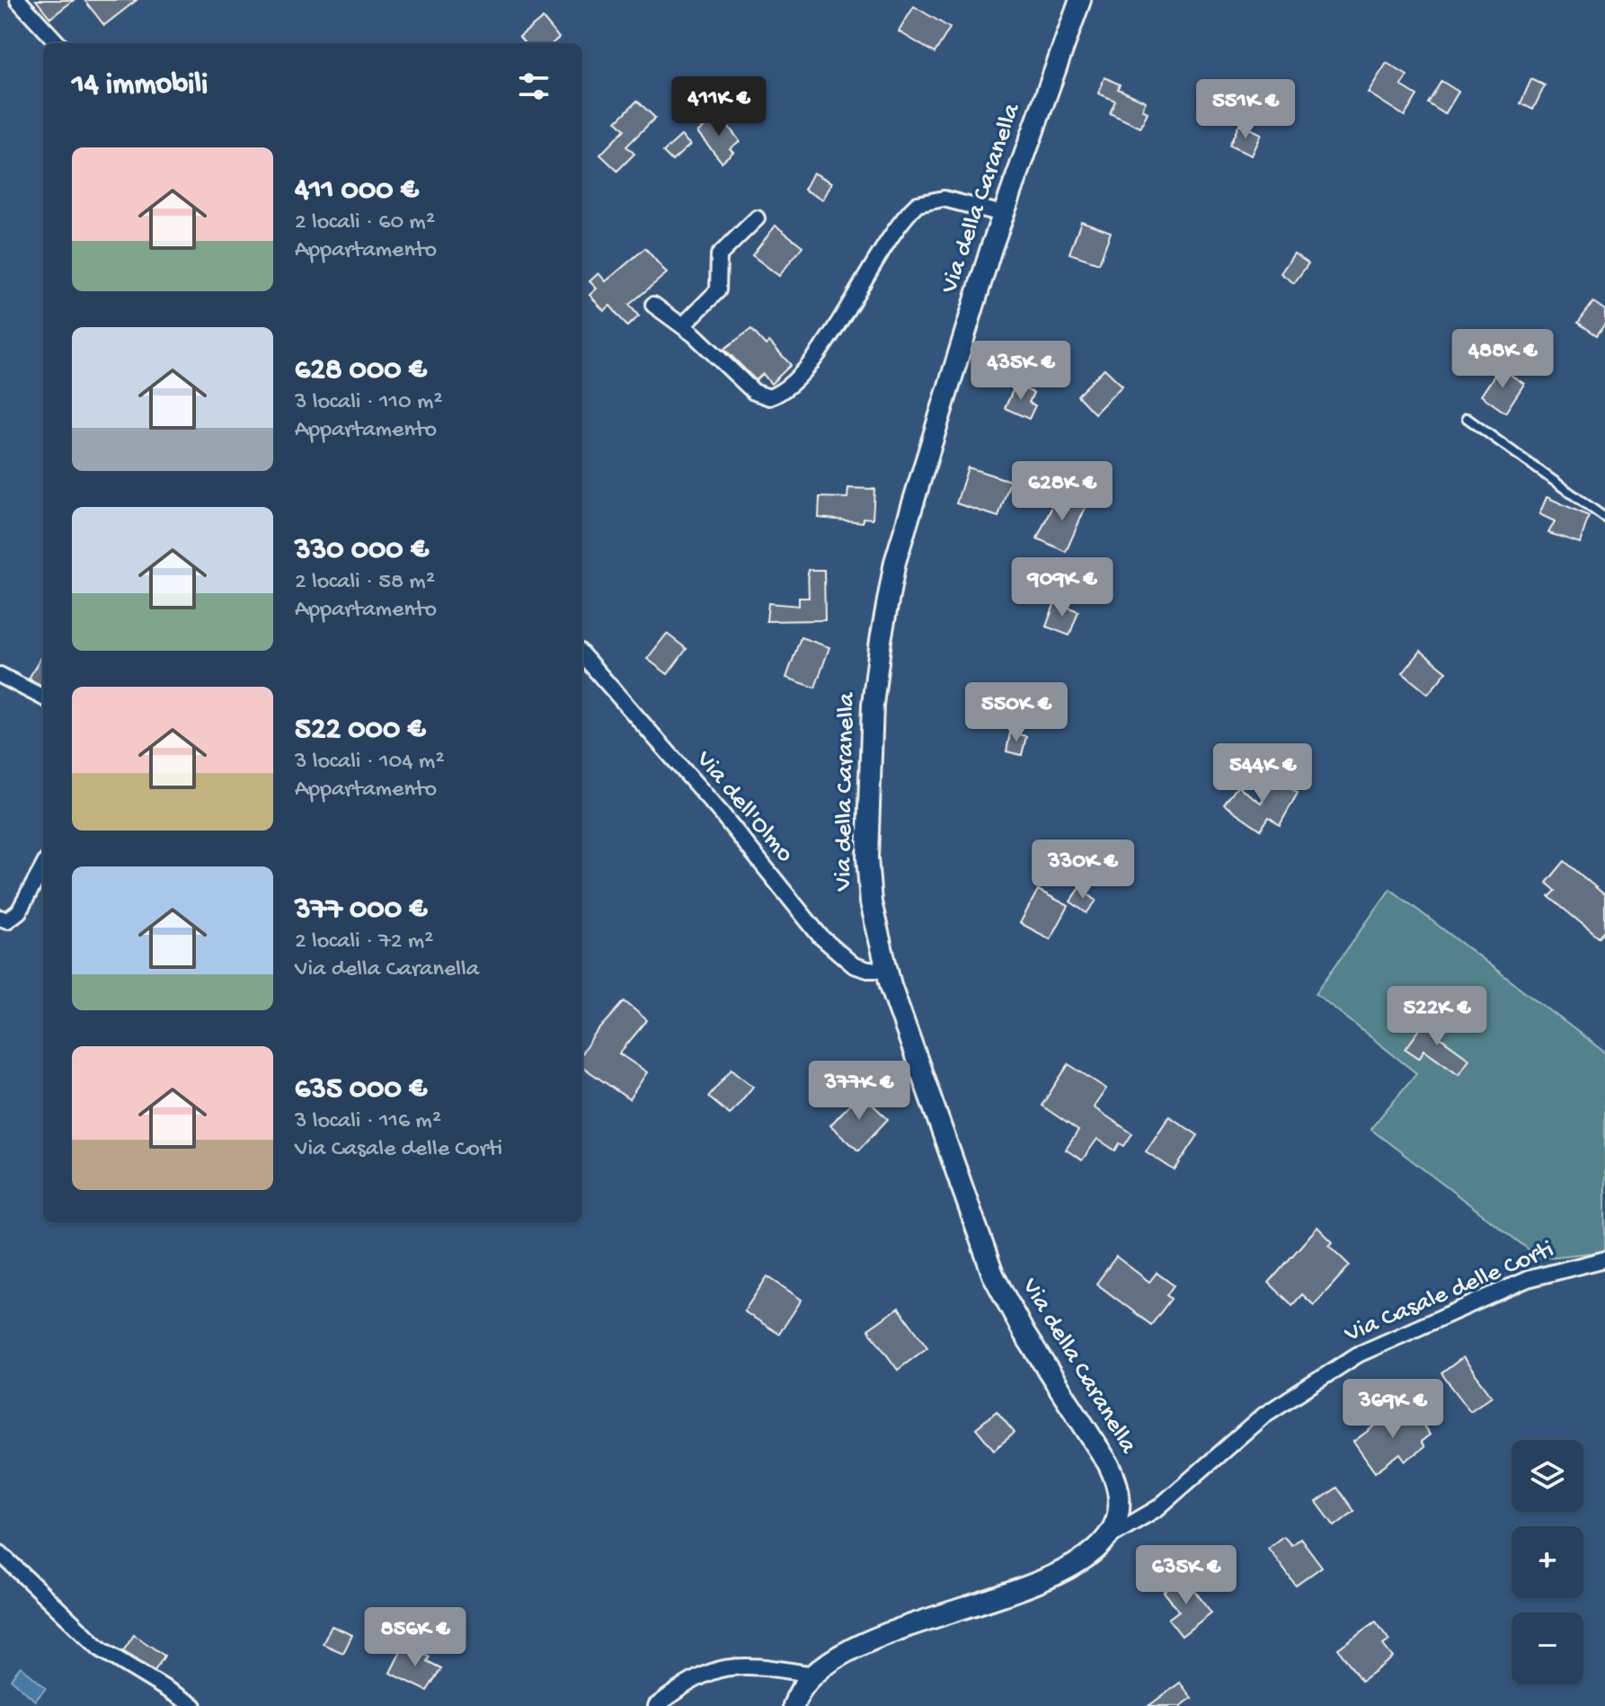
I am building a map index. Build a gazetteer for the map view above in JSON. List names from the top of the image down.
{
  "streets": {
    "main road": ["Via della Caranella"],
    "street": ["Via dell'Olmo", "Via Casale delle Corti"]
  },
  "crossings": [
    ["Via della Caranella", "Via dell'Olmo"],
    ["Via della Caranella", "Via Casale delle Corti"]
  ],
  "page": {
    "heading": "14 immobili",
    "price": [
      "411K €",
      "551K €",
      "488K €",
      "435K €",
      "628K €",
      "909K €",
      "550K €",
      "544K €",
      "330K €",
      "522K €",
      "377K €",
      "369K €",
      "635K €",
      "856K €"
    ],
    "list": [
      {
        "name": "411 000 €",
        "note": "2 locali · 60 m² · Appartamento"
      },
      {
        "name": "628 000 €",
        "note": "3 locali · 110 m² · Appartamento"
      },
      {
        "name": "330 000 €",
        "note": "2 locali · 58 m² · Appartamento"
      },
      {
        "name": "522 000 €",
        "note": "3 locali · 104 m² · Appartamento"
      },
      {
        "name": "377 000 €",
        "note": "2 locali · 72 m² · Via della Caranella"
      },
      {
        "name": "635 000 €",
        "note": "3 locali · 116 m² · Via Casale delle Corti"
      }
    ],
    "map_buttons": ["+", "−"]
  }
}
